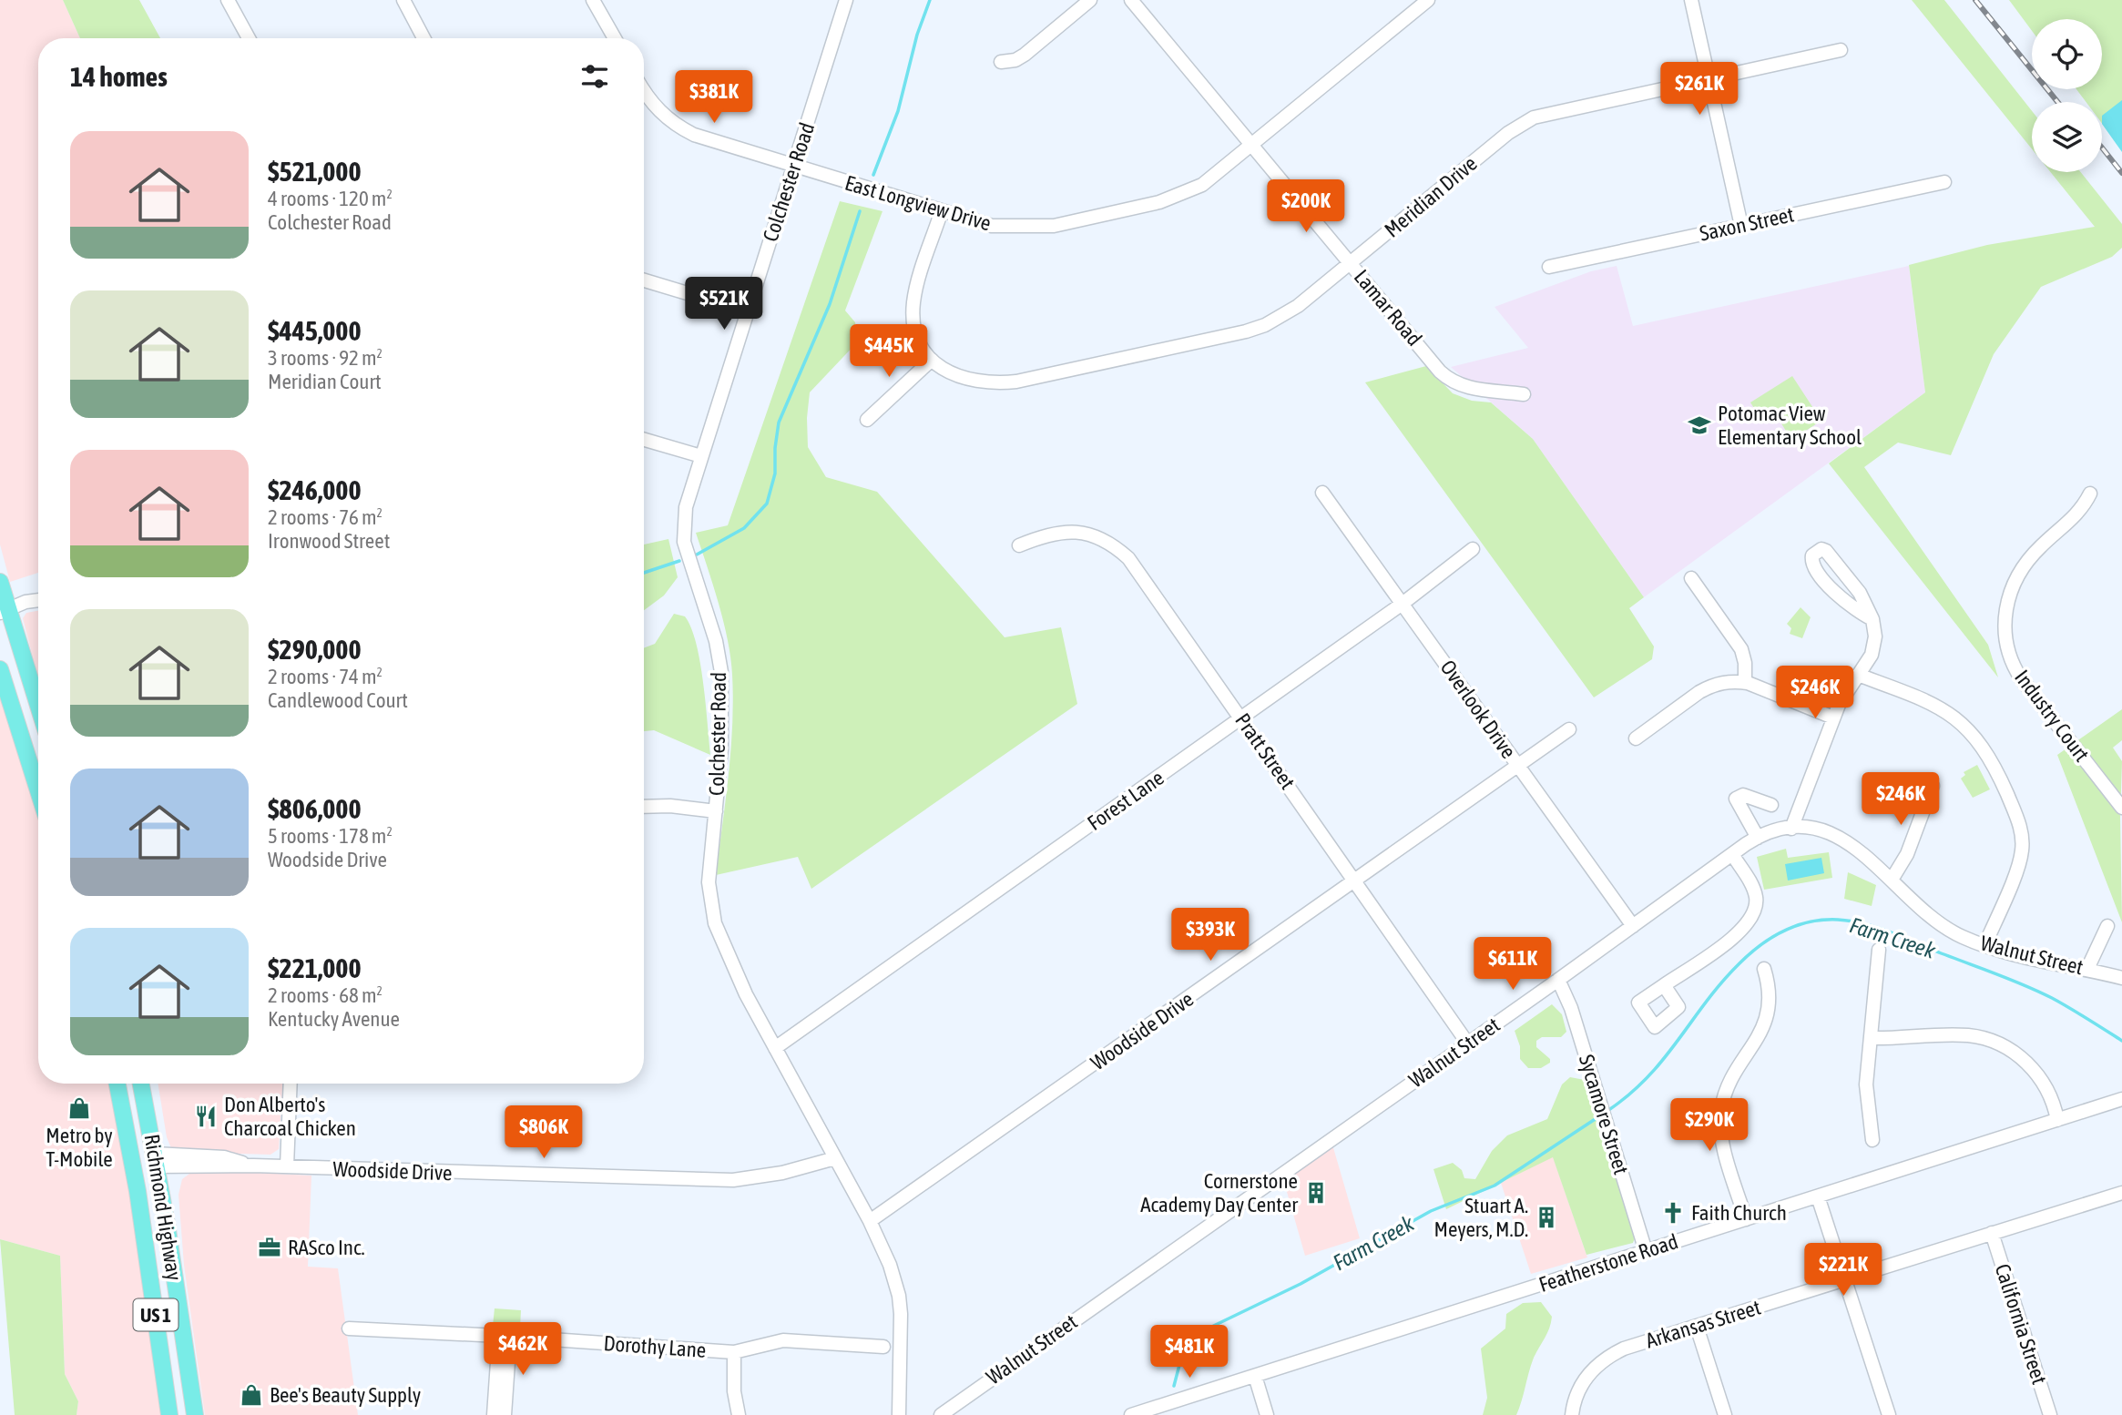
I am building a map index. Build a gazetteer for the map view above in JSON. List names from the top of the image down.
{
  "streets": {
    "main road": ["Richmond Highway", "US 1"],
    "street": [
      "Colchester Road",
      "Meridian Drive",
      "East Longview Drive",
      "Saxon Street",
      "Lamar Road",
      "Overlook Drive",
      "Industry Court",
      "Pratt Street",
      "Forest Lane",
      "Walnut Street",
      "Woodside Drive",
      "Sycamore Street",
      "Featherstone Road",
      "Arkansas Street",
      "California Street",
      "Dorothy Lane"
    ]
  },
  "crossings": [
    ["Colchester Road", "East Longview Drive"],
    ["Colchester Road", "Forest Lane"],
    ["Colchester Road", "Woodside Drive"],
    ["Meridian Drive", "East Longview Drive"],
    ["Meridian Drive", "Lamar Road"],
    ["East Longview Drive", "Lamar Road"],
    ["Overlook Drive", "Forest Lane"],
    ["Overlook Drive", "Walnut Street"],
    ["Overlook Drive", "Woodside Drive"],
    ["Pratt Street", "Forest Lane"],
    ["Pratt Street", "Walnut Street"],
    ["Pratt Street", "Woodside Drive"],
    ["Walnut Street", "Sycamore Street"],
    ["Woodside Drive", "Richmond Highway"],
    ["Sycamore Street", "Featherstone Road"],
    ["Arkansas Street", "California Street"]
  ],
  "water": ["Farm Creek"],
  "places": {
    "school or university": ["Potomac View Elementary School"],
    "shop": ["Metro by T-Mobile", "Bee's Beauty Supply"],
    "restaurant": ["Don Alberto's Charcoal Chicken"],
    "building": ["Cornerstone Academy Day Center", "Stuart A. Meyers, M.D."],
    "church": ["Faith Church"],
    "office": ["RASco Inc."]
  },
  "page": {
    "heading": "14 homes",
    "price": [
      "$261K",
      "$381K",
      "$200K",
      "$521K",
      "$445K",
      "$246K",
      "$246K",
      "$393K",
      "$611K",
      "$290K",
      "$806K",
      "$221K",
      "$462K",
      "$481K"
    ],
    "list": [
      {
        "name": "$521,000",
        "note": "4 rooms · 120 m² · Colchester Road"
      },
      {
        "name": "$445,000",
        "note": "3 rooms · 92 m² · Meridian Court"
      },
      {
        "name": "$246,000",
        "note": "2 rooms · 76 m² · Ironwood Street"
      },
      {
        "name": "$290,000",
        "note": "2 rooms · 74 m² · Candlewood Court"
      },
      {
        "name": "$806,000",
        "note": "5 rooms · 178 m² · Woodside Drive"
      },
      {
        "name": "$221,000",
        "note": "2 rooms · 68 m² · Kentucky Avenue"
      }
    ]
  }
}
